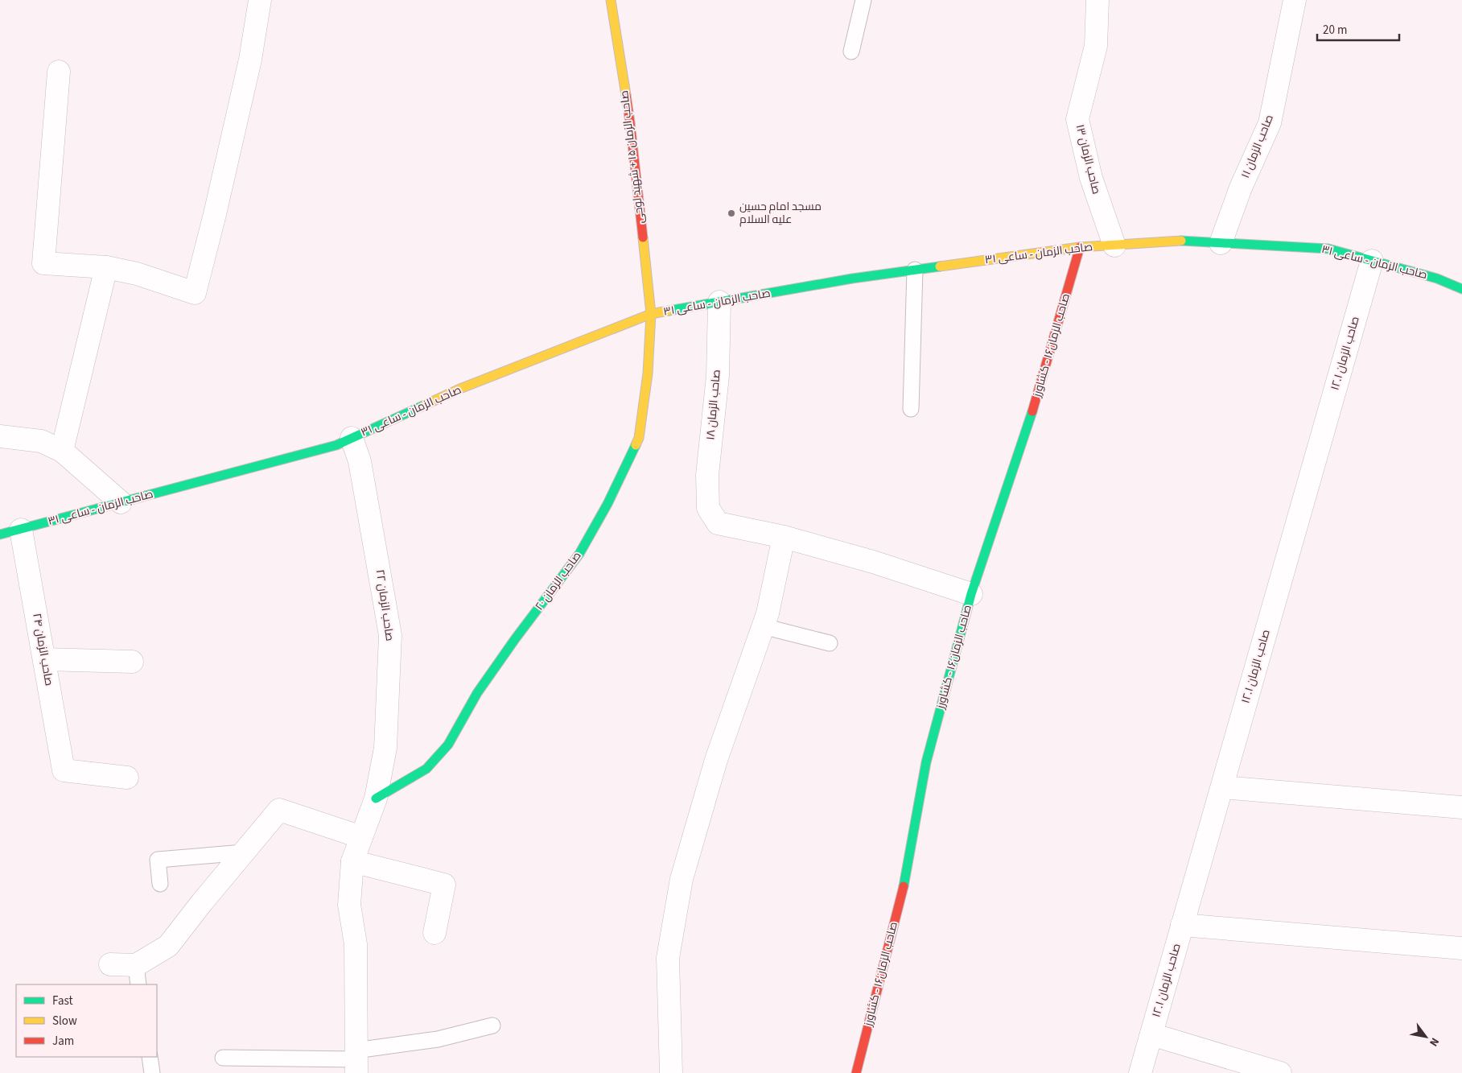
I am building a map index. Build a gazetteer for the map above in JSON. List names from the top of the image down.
{
  "streets": {
    "street": [
      "صاحب الزمان ۱۱",
      "صاحب الزمان ۱۵ + شهید لوحی",
      "صاحب الزمان ۱۳",
      "صاحب الزمان - ساعی ۳۱",
      "صاحب الزمان۱۶ - کشاورز",
      "صاحب الزمان ۱۲.۱",
      "صاحب الزمان ۱۸",
      "صاحب الزمان ۲۰",
      "صاحب الزمان ۲۲",
      "صاحب الزمان ۲۴"
    ]
  },
  "crossings": [
    ["صاحب الزمان ۱۱", "صاحب الزمان - ساعی ۳۱"],
    ["صاحب الزمان ۱۵ + شهید لوحی", "صاحب الزمان - ساعی ۳۱"],
    ["صاحب الزمان ۱۵ + شهید لوحی", "صاحب الزمان ۲۰"],
    ["صاحب الزمان ۱۳", "صاحب الزمان - ساعی ۳۱"],
    ["صاحب الزمان - ساعی ۳۱", "صاحب الزمان۱۶ - کشاورز"],
    ["صاحب الزمان - ساعی ۳۱", "صاحب الزمان ۱۲.۱"],
    ["صاحب الزمان - ساعی ۳۱", "صاحب الزمان ۱۸"],
    ["صاحب الزمان - ساعی ۳۱", "صاحب الزمان ۲۰"],
    ["صاحب الزمان - ساعی ۳۱", "صاحب الزمان ۲۲"],
    ["صاحب الزمان - ساعی ۳۱", "صاحب الزمان ۲۴"],
    ["صاحب الزمان ۲۰", "صاحب الزمان ۲۲"]
  ],
  "places": ["مسجد امام حسین علیه السلام"],
  "legend": ["Fast", "Slow", "Jam"],
  "scale_bar": "20 m",
  "north": "bottom right"
}
